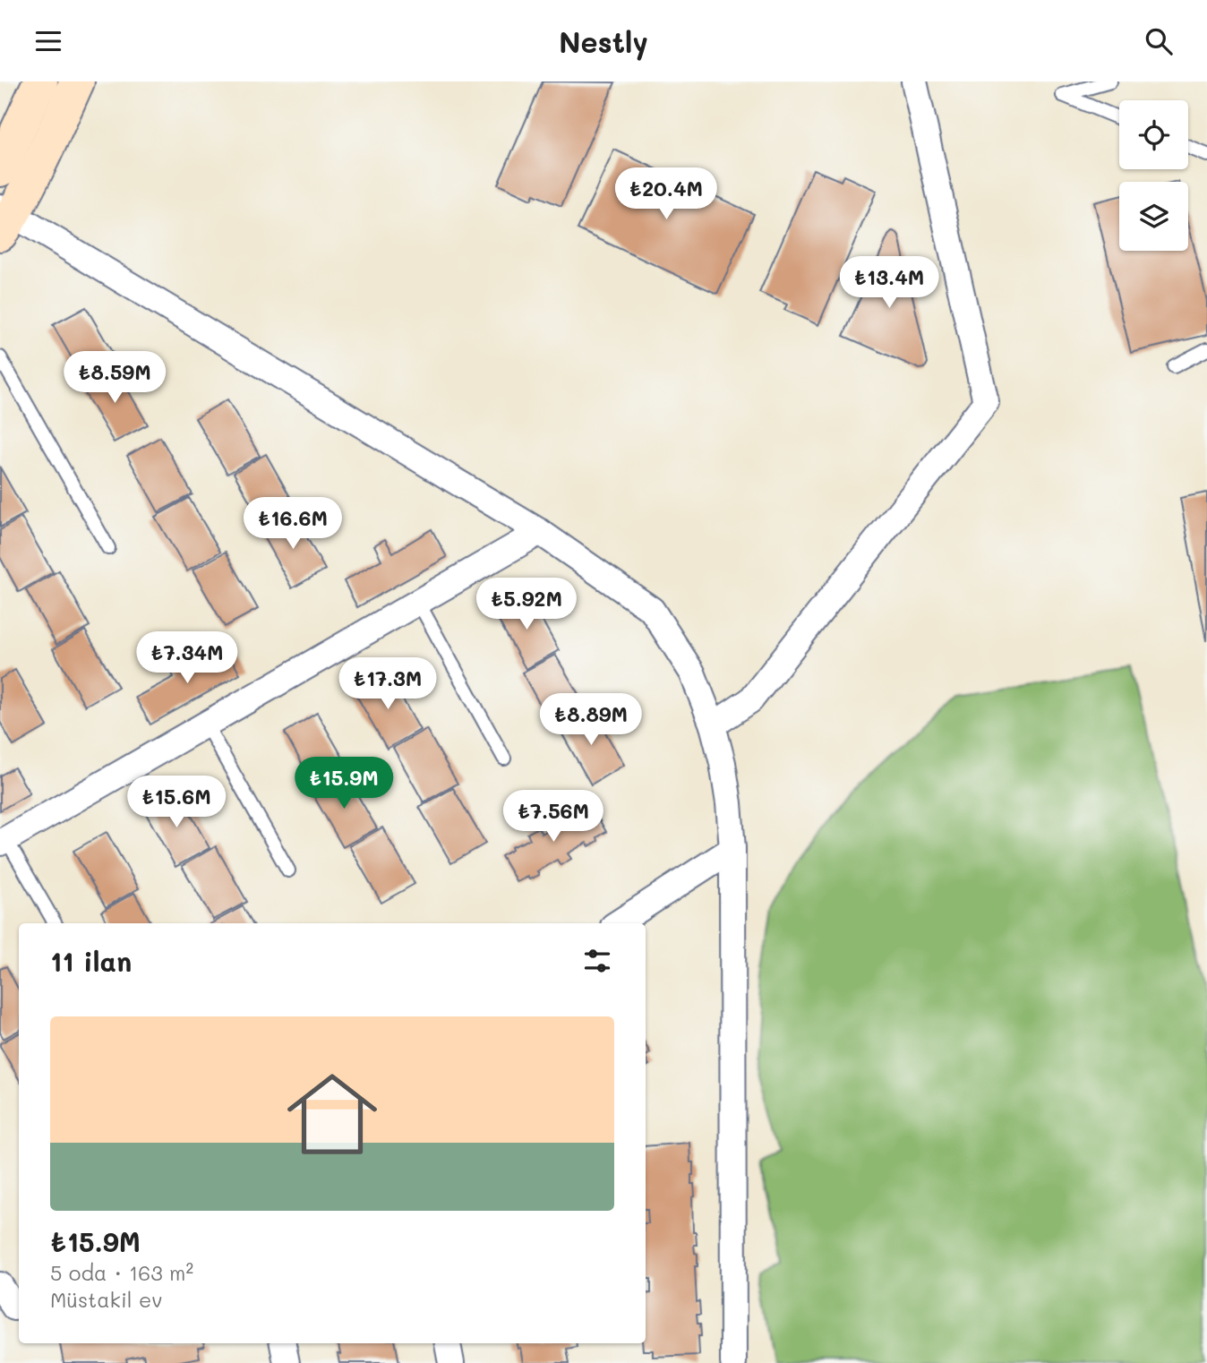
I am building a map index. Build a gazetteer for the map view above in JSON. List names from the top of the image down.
{
  "page": {
    "header": "Nestly",
    "price": [
      "₺20.4M",
      "₺13.4M",
      "₺8.59M",
      "₺16.6M",
      "₺5.92M",
      "₺7.34M",
      "₺17.3M",
      "₺8.89M",
      "₺15.9M",
      "₺15.6M",
      "₺7.56M"
    ],
    "heading": "11 ilan",
    "list": [
      {
        "name": "₺15.9M",
        "note": "5 oda · 163 m² · Müstakil ev"
      }
    ]
  }
}
